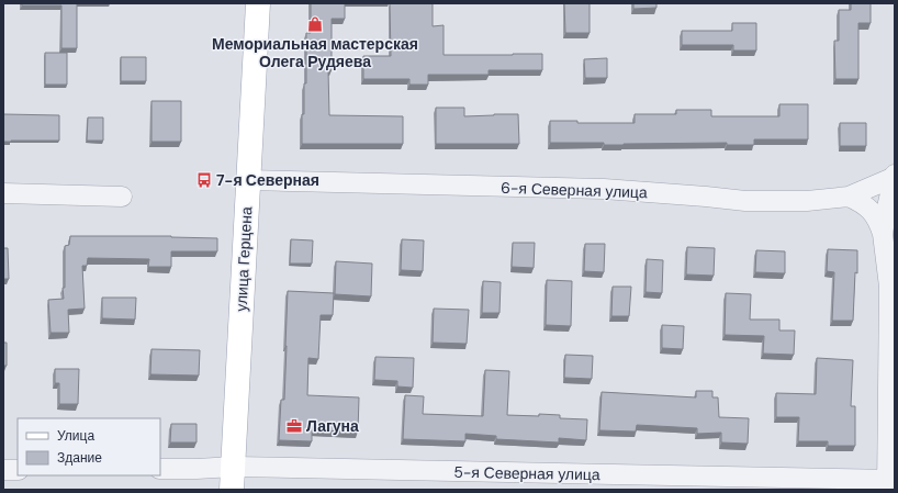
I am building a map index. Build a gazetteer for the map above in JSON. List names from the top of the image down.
{
  "streets": {
    "main road": ["улица Герцена"],
    "street": ["6-я Северная улица", "5-я Северная улица"]
  },
  "crossings": [
    ["6-я Северная улица", "улица Герцена"],
    ["улица Герцена", "5-я Северная улица"]
  ],
  "places": {
    "shop": ["Мемориальная мастерская Олега Рудяева"],
    "bus stop": ["7-я Северная"],
    "office": ["Лагуна"]
  },
  "legend": ["Улица", "Здание"]
}
